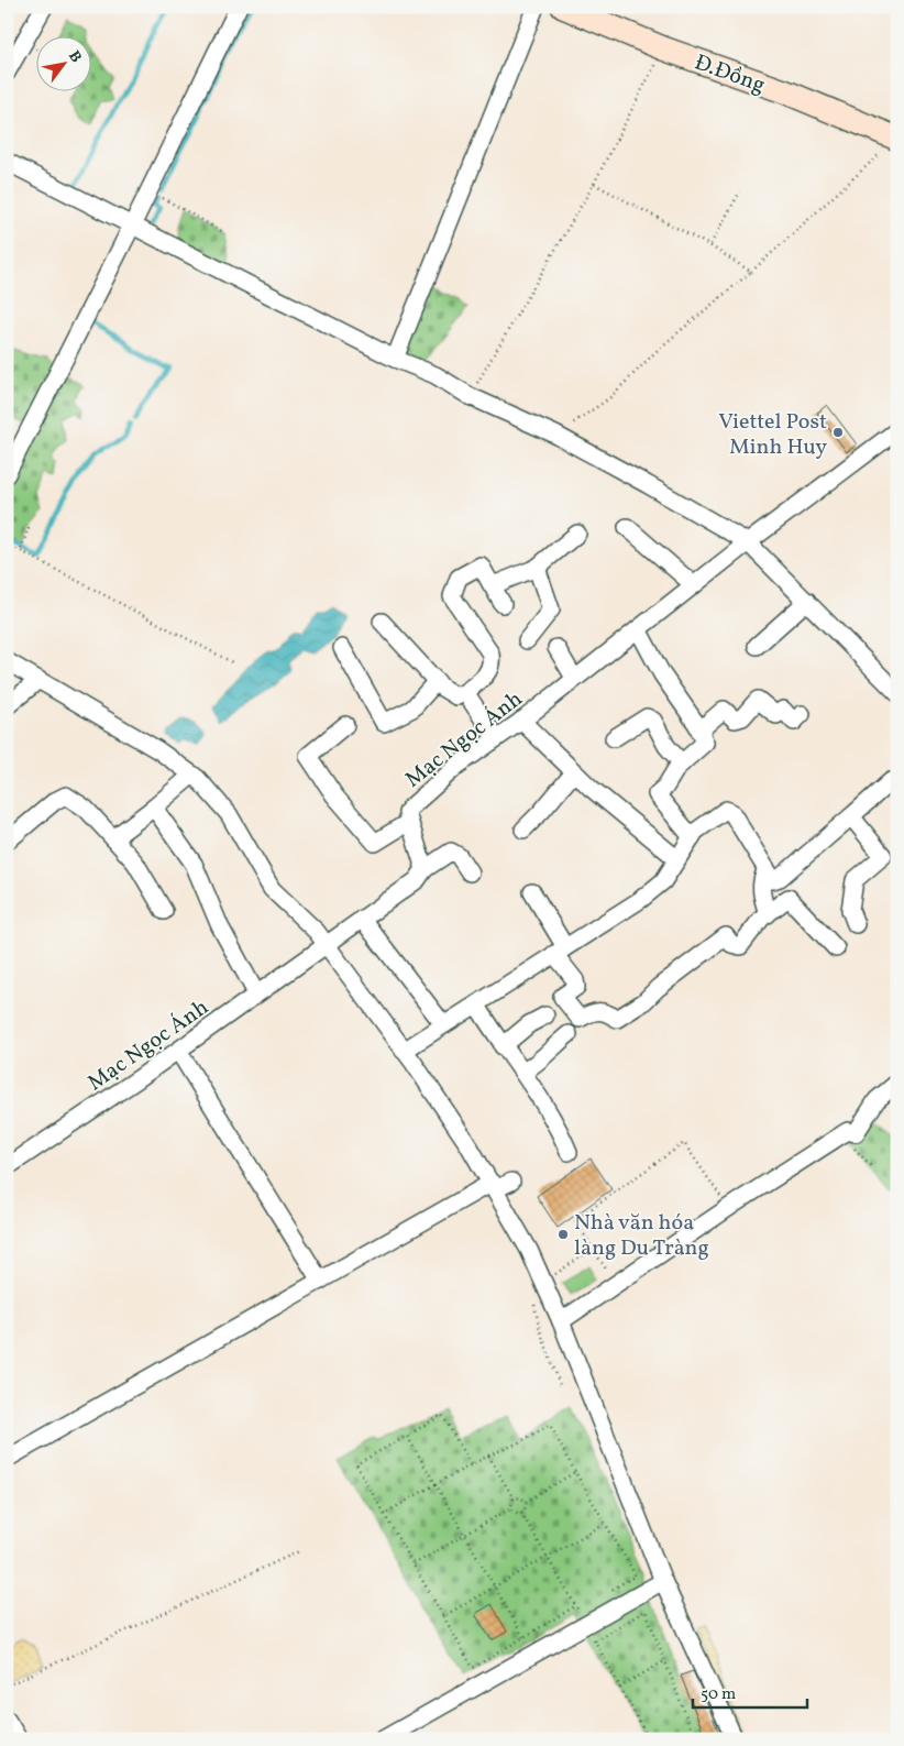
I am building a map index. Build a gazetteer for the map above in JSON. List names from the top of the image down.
{
  "streets": {
    "street": ["Đ.Đồng", "Mạc Ngọc Ánh"]
  },
  "places": ["Viettel Post Minh Huy", "Nhà văn hóa làng Du Tràng"],
  "scale_bar": "50 m",
  "north": "top right"
}
